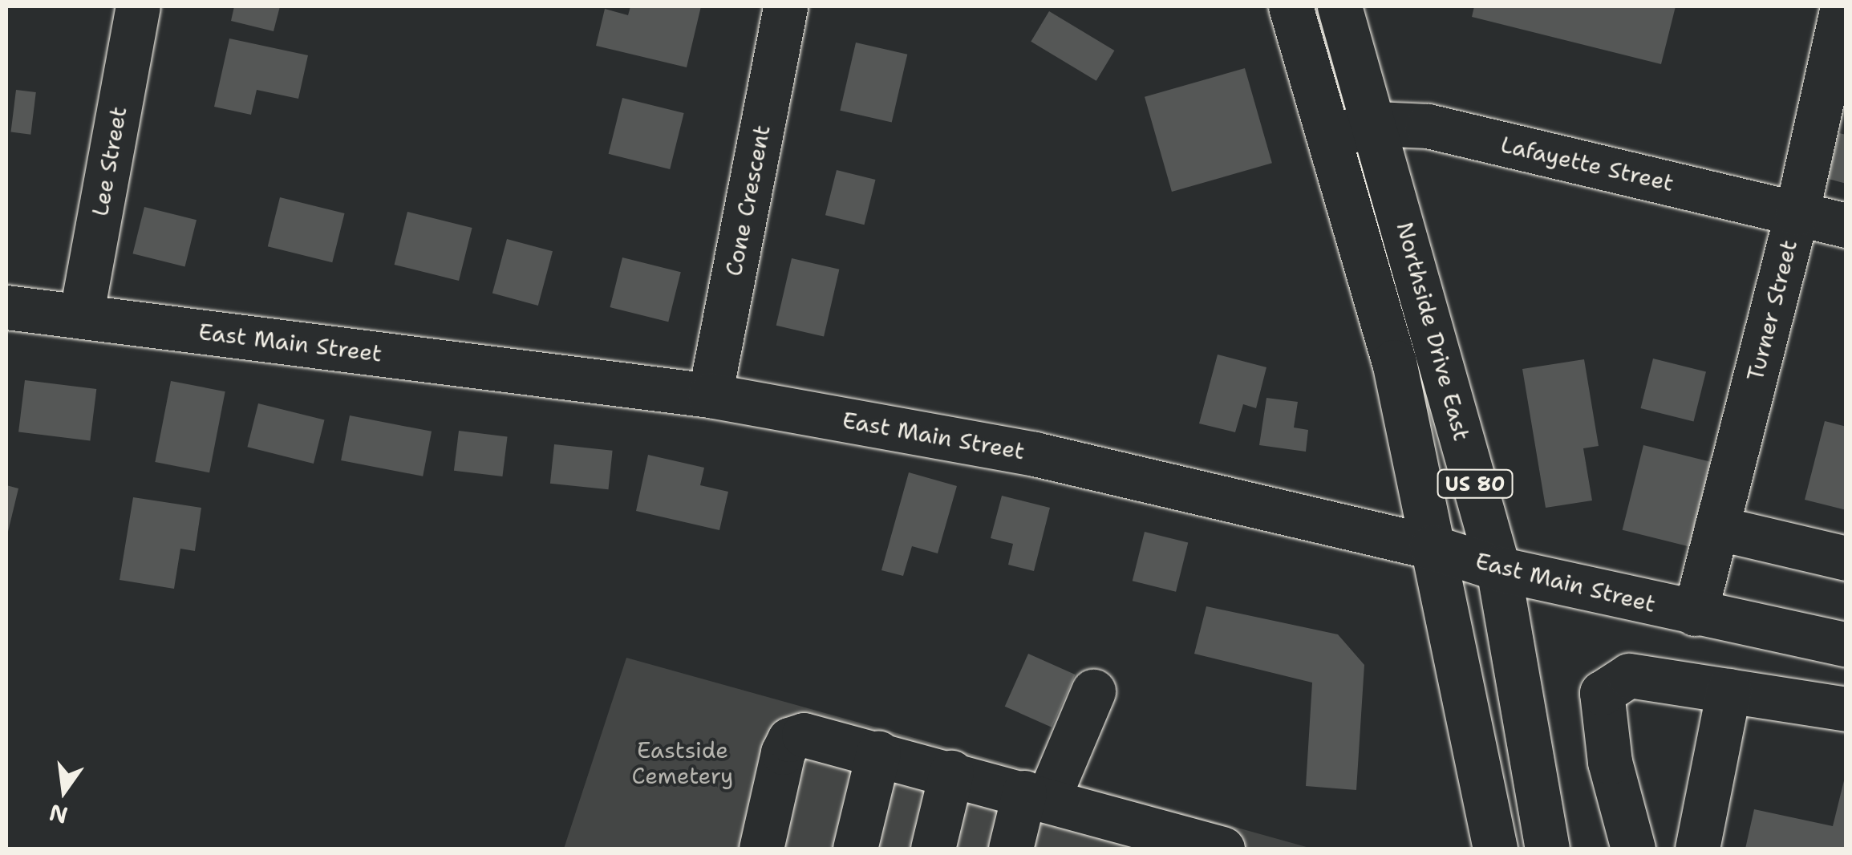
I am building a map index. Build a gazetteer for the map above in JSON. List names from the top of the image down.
{
  "streets": {
    "main road": [
      "Lee Street",
      "Lafayette Street",
      "Cone Crescent",
      "Turner Street",
      "Northside Drive East",
      "East Main Street",
      "US 80"
    ]
  },
  "crossings": [
    ["Lee Street", "East Main Street"],
    ["Lafayette Street", "Turner Street"],
    ["Lafayette Street", "Northside Drive East"],
    ["Cone Crescent", "East Main Street"],
    ["Turner Street", "East Main Street"],
    ["Northside Drive East", "East Main Street"]
  ],
  "parks": ["Eastside Cemetery"],
  "north": "bottom"
}
